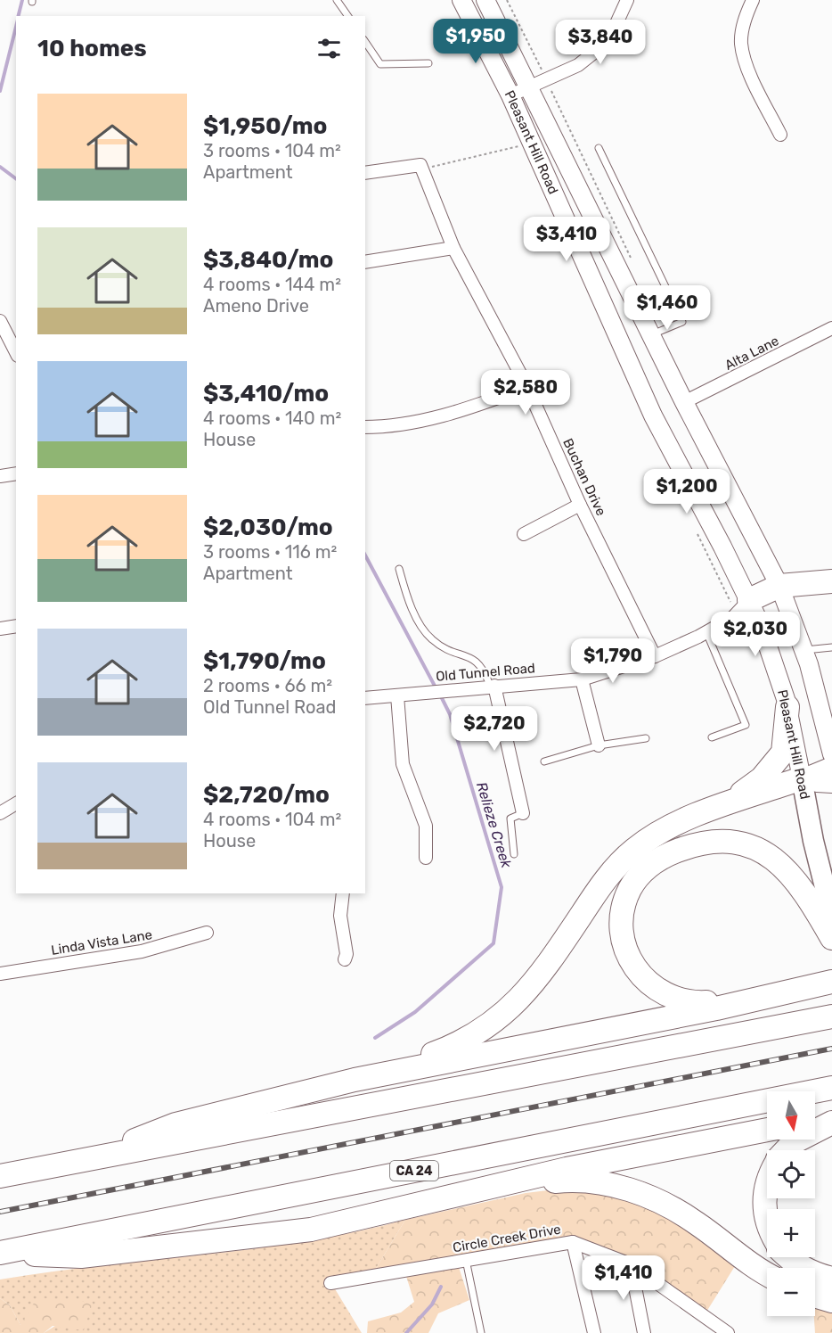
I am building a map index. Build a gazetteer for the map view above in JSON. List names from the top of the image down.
{
  "streets": {
    "highway": ["CA 24"],
    "main road": ["Pleasant Hill Road"],
    "street": [
      "Alta Lane",
      "Buchan Drive",
      "Old Tunnel Road",
      "Linda Vista Lane",
      "Circle Creek Drive"
    ]
  },
  "crossings": [
    ["Pleasant Hill Road", "Alta Lane"],
    ["Pleasant Hill Road", "Old Tunnel Road"],
    ["Buchan Drive", "Old Tunnel Road"]
  ],
  "water": ["Relieze Creek"],
  "north": "bottom",
  "page": {
    "heading": "10 homes",
    "price": [
      "$1,950",
      "$3,840",
      "$3,410",
      "$1,460",
      "$2,580",
      "$1,200",
      "$2,030",
      "$1,790",
      "$2,720",
      "$1,410"
    ],
    "list": [
      {
        "name": "$1,950/mo",
        "note": "3 rooms · 104 m² · Apartment"
      },
      {
        "name": "$3,840/mo",
        "note": "4 rooms · 144 m² · Ameno Drive"
      },
      {
        "name": "$3,410/mo",
        "note": "4 rooms · 140 m² · House"
      },
      {
        "name": "$2,030/mo",
        "note": "3 rooms · 116 m² · Apartment"
      },
      {
        "name": "$1,790/mo",
        "note": "2 rooms · 66 m² · Old Tunnel Road"
      },
      {
        "name": "$2,720/mo",
        "note": "4 rooms · 104 m² · House"
      }
    ],
    "map_buttons": ["+", "−"]
  }
}
